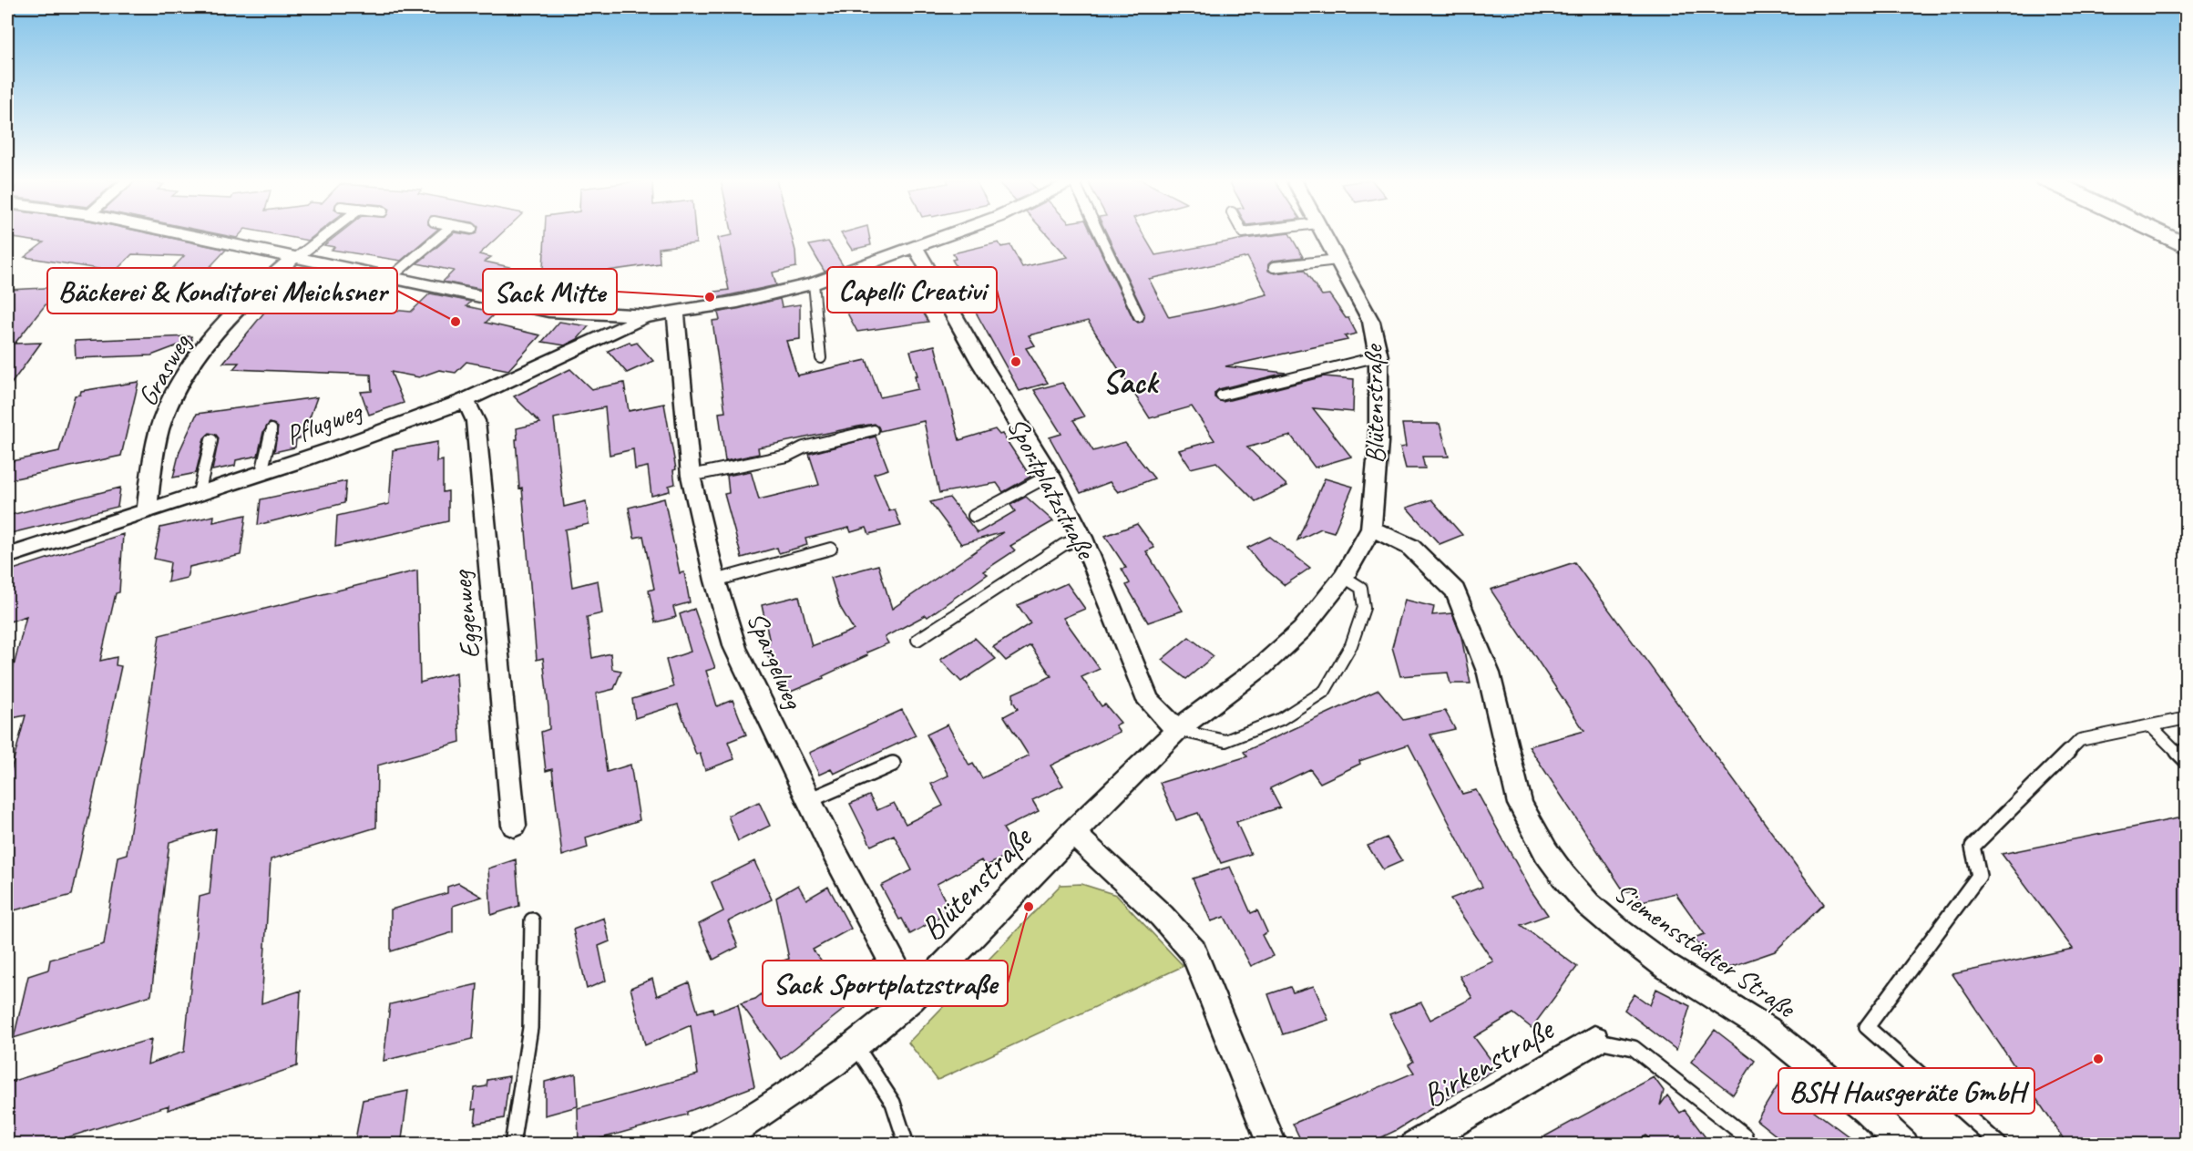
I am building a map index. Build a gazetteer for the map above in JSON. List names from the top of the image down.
{
  "streets": {
    "street": [
      "Grasweg",
      "Blütenstraße",
      "Pflugweg",
      "Sportplatzstraße",
      "Eggenweg",
      "Spargelweg",
      "Siemensstädter Straße",
      "Birkenstraße"
    ]
  },
  "crossings": [
    ["Grasweg", "Pflugweg"],
    ["Blütenstraße", "Sportplatzstraße"],
    ["Blütenstraße", "Spargelweg"],
    ["Blütenstraße", "Siemensstädter Straße"],
    ["Pflugweg", "Eggenweg"]
  ],
  "districts": ["Sack"],
  "places": [
    "Sack Mitte",
    "Bäckerei & Konditorei Meichsner",
    "Capelli Creativi",
    "Sack Sportplatzstraße",
    "BSH Hausgeräte GmbH"
  ]
}
